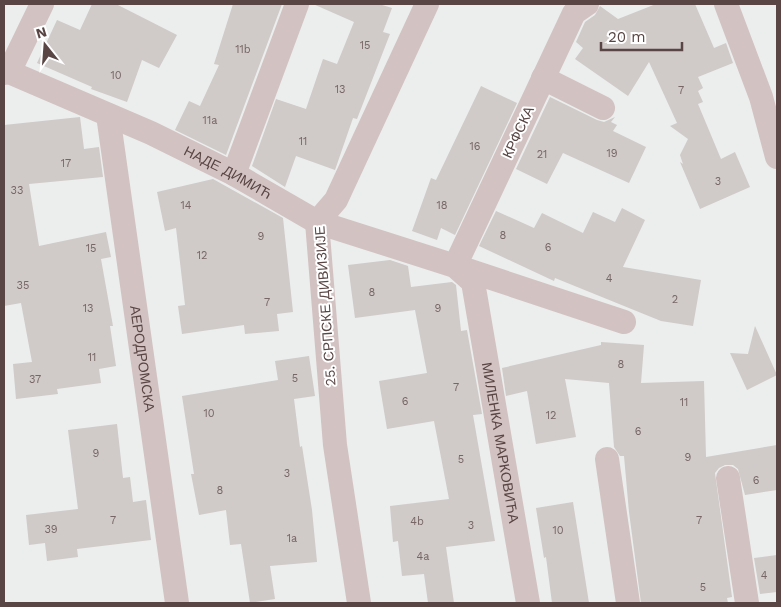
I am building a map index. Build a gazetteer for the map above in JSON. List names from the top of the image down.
{
  "streets": {
    "street": [
      "КРФСКА",
      "НАДЕ ДИМИЋ",
      "25. СРПСКЕ ДИВИЗИЈЕ",
      "АЕРОДРОМСКА",
      "МИЛЕНКА МАРКОВИЋА"
    ]
  },
  "crossings": [
    ["КРФСКА", "НАДЕ ДИМИЋ"],
    ["НАДЕ ДИМИЋ", "25. СРПСКЕ ДИВИЗИЈЕ"],
    ["НАДЕ ДИМИЋ", "АЕРОДРОМСКА"],
    ["НАДЕ ДИМИЋ", "МИЛЕНКА МАРКОВИЋА"]
  ],
  "house_numbers": [
    "15",
    "11b",
    "10",
    "13",
    "7",
    "11a",
    "11",
    "16",
    "19",
    "21",
    "17",
    "3",
    "33",
    "14",
    "18",
    "8",
    "9",
    "6",
    "15",
    "12",
    "4",
    "35",
    "8",
    "2",
    "7",
    "13",
    "9",
    "11",
    "8",
    "5",
    "37",
    "7",
    "6",
    "11",
    "10",
    "12",
    "6",
    "9",
    "9",
    "5",
    "3",
    "6",
    "8",
    "7",
    "7",
    "4b",
    "3",
    "39",
    "10",
    "1a",
    "4a",
    "4",
    "5"
  ],
  "scale_bar": "20 m",
  "north": "top"
}
